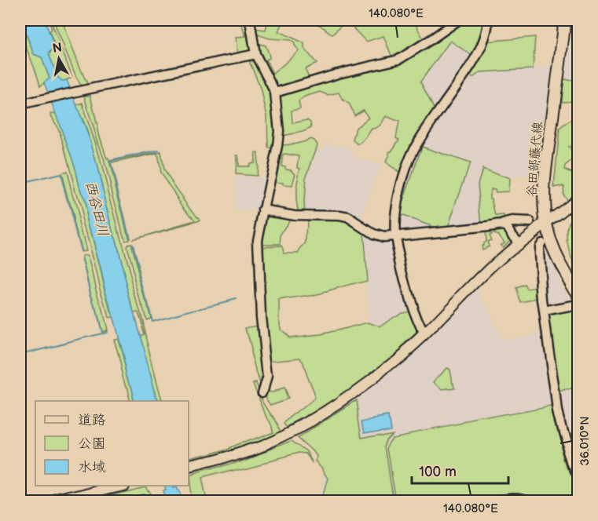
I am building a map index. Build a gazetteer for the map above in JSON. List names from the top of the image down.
{
  "streets": {
    "main road": ["谷田部藤代線"]
  },
  "water": ["西谷田川"],
  "legend": ["道路", "公園", "水域"],
  "scale_bar": "100 m",
  "north": "top",
  "coordinates": ["140.080°E", "36.010°N"]
}
